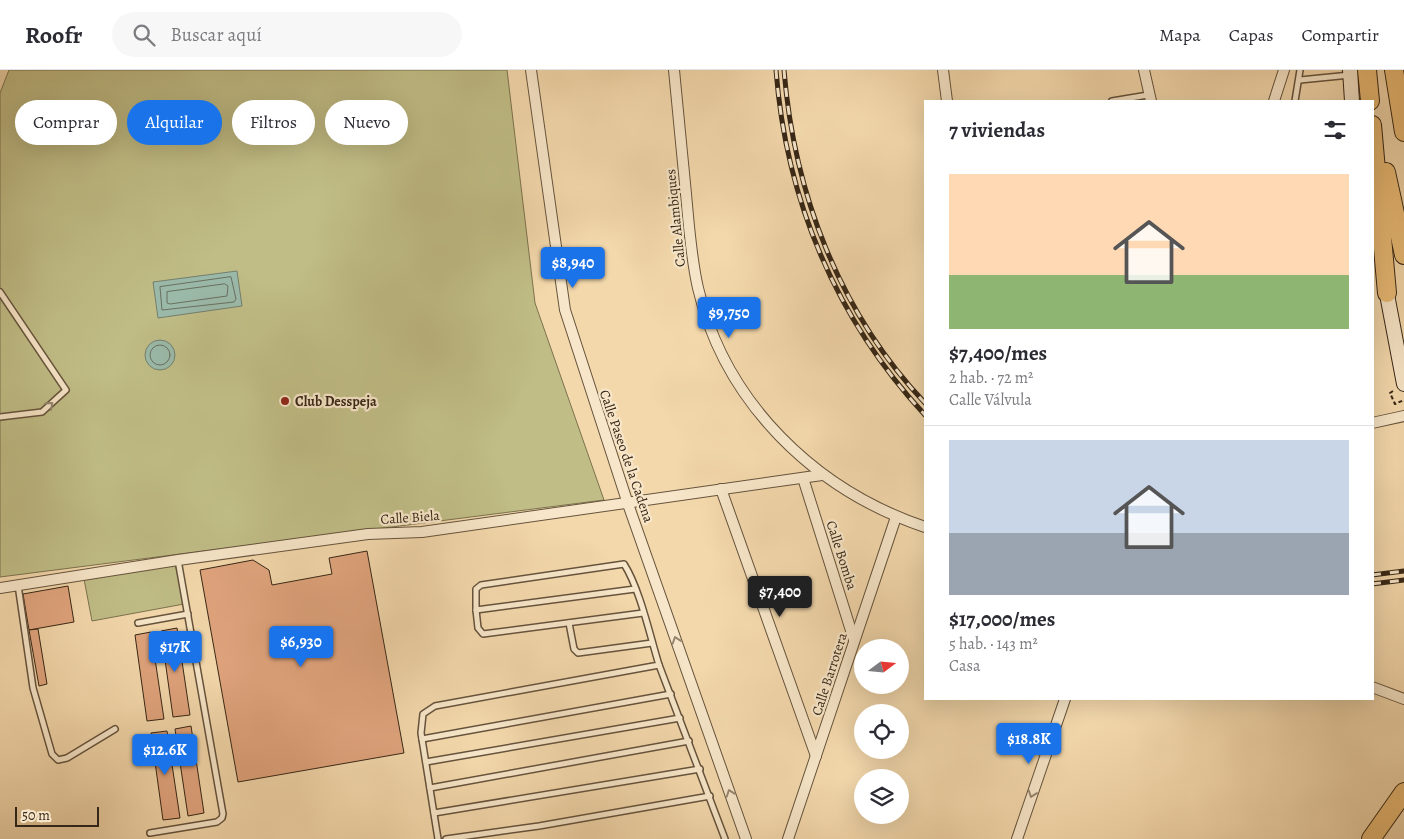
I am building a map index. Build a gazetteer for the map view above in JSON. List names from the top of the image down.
{
  "streets": {
    "street": [
      "Calle Alambiques",
      "Calle Paseo de la Cadena",
      "Calle Biela",
      "Calle Bomba",
      "Calle Barrotera"
    ]
  },
  "crossings": [
    ["Calle Alambiques", "Calle Biela"],
    ["Calle Alambiques", "Calle Barrotera"],
    ["Calle Paseo de la Cadena", "Calle Biela"],
    ["Calle Biela", "Calle Bomba"],
    ["Calle Bomba", "Calle Barrotera"]
  ],
  "one_way": ["Calle Paseo de la Cadena"],
  "places": ["Club Desspeja"],
  "scale_bar": "50 m",
  "north": "right",
  "page": {
    "header": "Roofr",
    "search": "Buscar aquí",
    "nav": ["Mapa", "Capas", "Compartir"],
    "chip": [
      "Comprar",
      "Alquilar",
      "Filtros",
      "Nuevo"
    ],
    "heading": "7 viviendas",
    "list": [
      {
        "name": "$7,400/mes",
        "note": "2 hab. · 72 m² · Calle Válvula"
      },
      {
        "name": "$17,000/mes",
        "note": "5 hab. · 143 m² · Casa"
      }
    ],
    "price": [
      "$8,940",
      "$9,750",
      "$7,400",
      "$6,930",
      "$17K",
      "$18.8K",
      "$12.6K"
    ],
    "scale": "50 m"
  }
}
